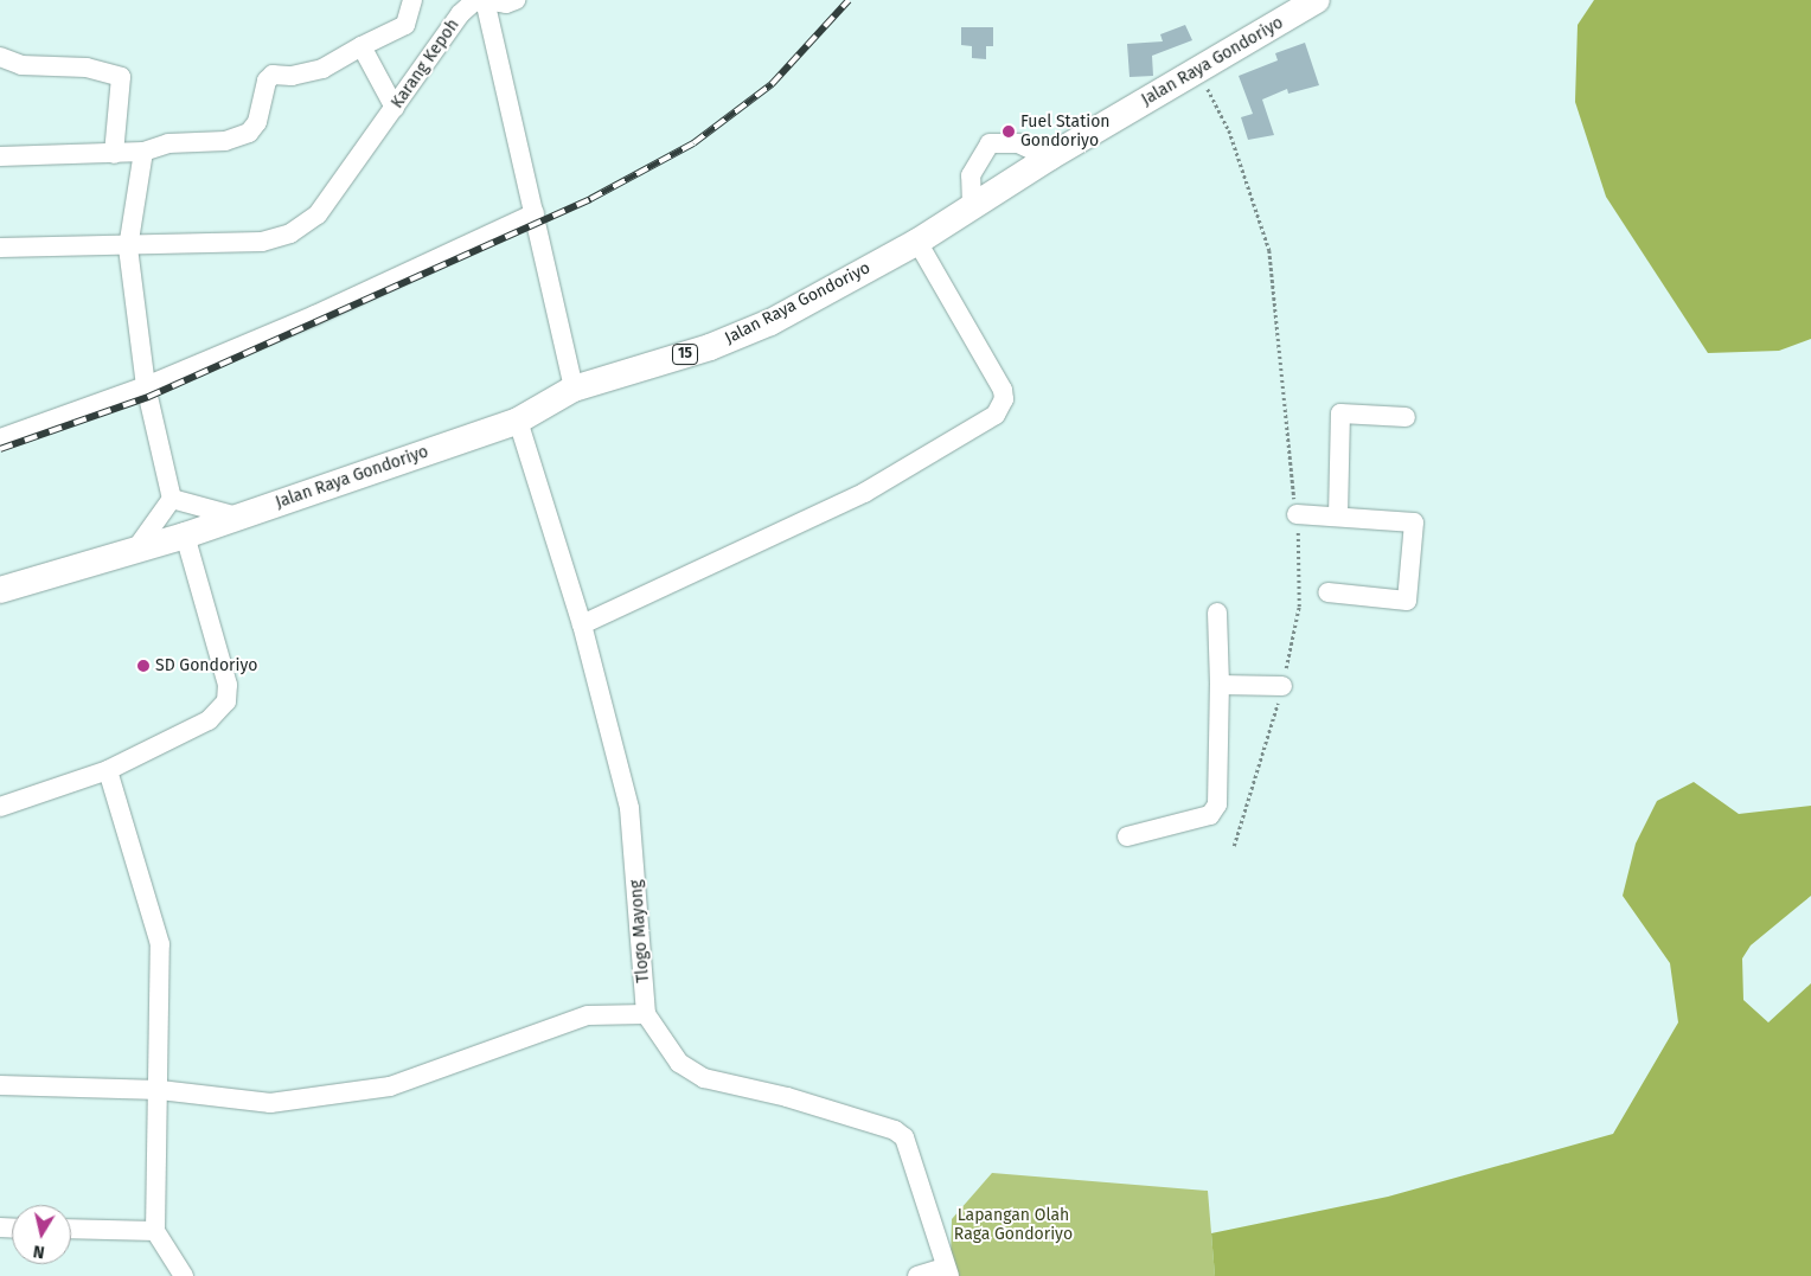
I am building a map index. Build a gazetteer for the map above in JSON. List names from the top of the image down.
{
  "streets": {
    "highway": ["Jalan Raya Gondoriyo", "15"],
    "street": ["Karang Kepoh", "Tlogo Mayong"]
  },
  "crossings": [
    ["Jalan Raya Gondoriyo", "Tlogo Mayong"]
  ],
  "parks": ["Lapangan Olah Raga Gondoriyo"],
  "places": ["Fuel Station Gondoriyo", "SD Gondoriyo"],
  "north": "bottom"
}
